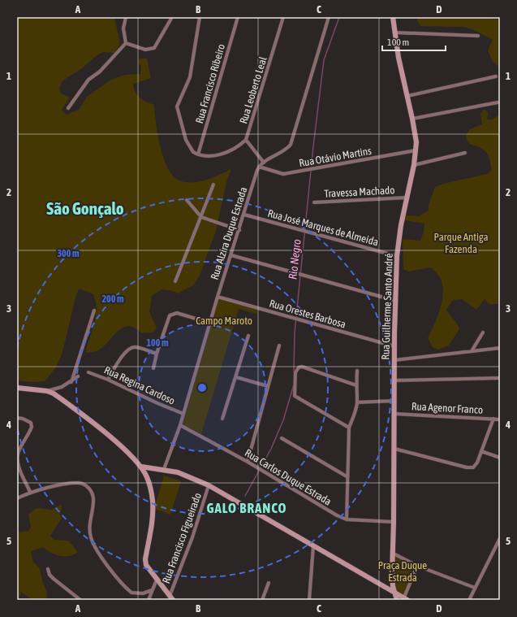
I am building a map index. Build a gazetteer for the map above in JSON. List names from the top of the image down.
{
  "streets": {
    "street": [
      "Rua Francisco Ribeiro",
      "Rua Leoberto Leal",
      "Rua Otávio Martins",
      "Travessa Machado",
      "Rua José Marques de Almeida",
      "Rua Alzira Duque Estrada",
      "Rua Guilherme Santo André",
      "Rua Orestes Barbosa",
      "Rua Regina Cardoso",
      "Rua Agenor Franco",
      "Rua Carlos Duque Estrada",
      "Rua Francisco Figueirado"
    ]
  },
  "crossings": [
    ["Rua Otávio Martins", "Rua Alzira Duque Estrada"],
    ["Rua Otávio Martins", "Rua Guilherme Santo André"],
    ["Travessa Machado", "Rua Guilherme Santo André"],
    ["Rua José Marques de Almeida", "Rua Alzira Duque Estrada"],
    ["Rua José Marques de Almeida", "Rua Guilherme Santo André"],
    ["Rua Alzira Duque Estrada", "Rua Orestes Barbosa"],
    ["Rua Alzira Duque Estrada", "Rua Regina Cardoso"],
    ["Rua Alzira Duque Estrada", "Rua Carlos Duque Estrada"],
    ["Rua Guilherme Santo André", "Rua Orestes Barbosa"],
    ["Rua Guilherme Santo André", "Rua Agenor Franco"],
    ["Rua Guilherme Santo André", "Rua Carlos Duque Estrada"]
  ],
  "districts": ["São Gonçalo", "GALO BRANCO"],
  "water": ["Rio Negro"],
  "parks": ["Parque Antiga Fazenda", "Campo Maroto", "Praça Duque Estrada"],
  "scale_bar": "100 m",
  "grid": {
    "columns": [
      "A",
      "B",
      "C",
      "D"
    ],
    "rows": [
      "1",
      "2",
      "3",
      "4",
      "5"
    ]
  },
  "rings": ["300 m", "200 m", "100 m"]
}
